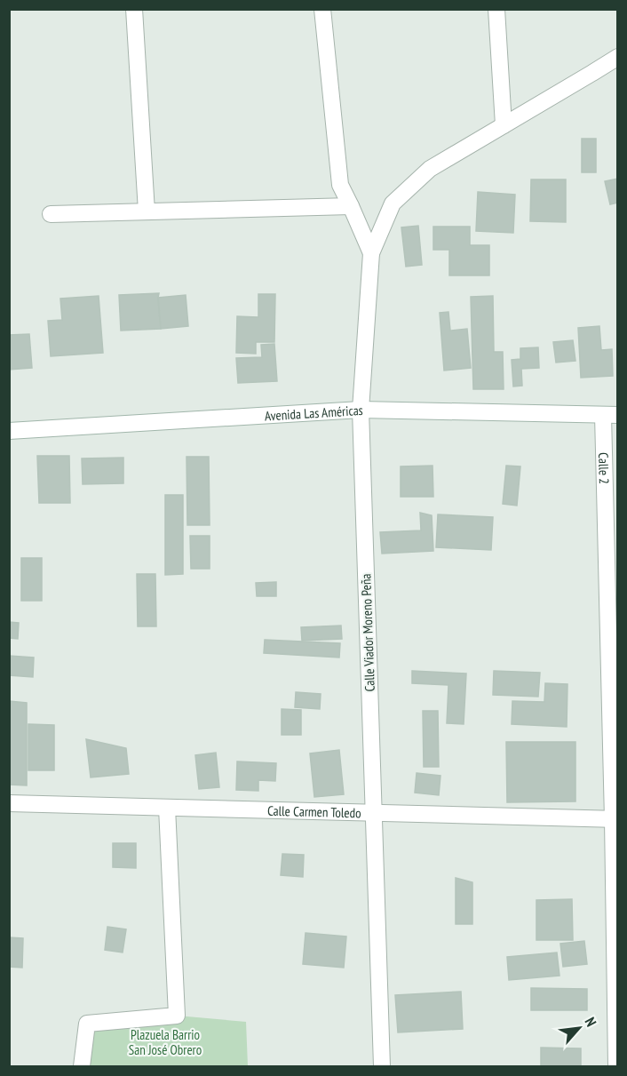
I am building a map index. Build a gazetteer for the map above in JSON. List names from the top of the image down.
{
  "streets": {
    "street": [
      "Avenida Las Américas",
      "Calle 2",
      "Calle Viador Moreno Peña",
      "Calle Carmen Toledo"
    ]
  },
  "crossings": [
    ["Avenida Las Américas", "Calle 2"],
    ["Avenida Las Américas", "Calle Viador Moreno Peña"],
    ["Calle 2", "Calle Carmen Toledo"],
    ["Calle Viador Moreno Peña", "Calle Carmen Toledo"]
  ],
  "parks": ["Plazuela Barrio San José Obrero"],
  "north": "top right"
}
